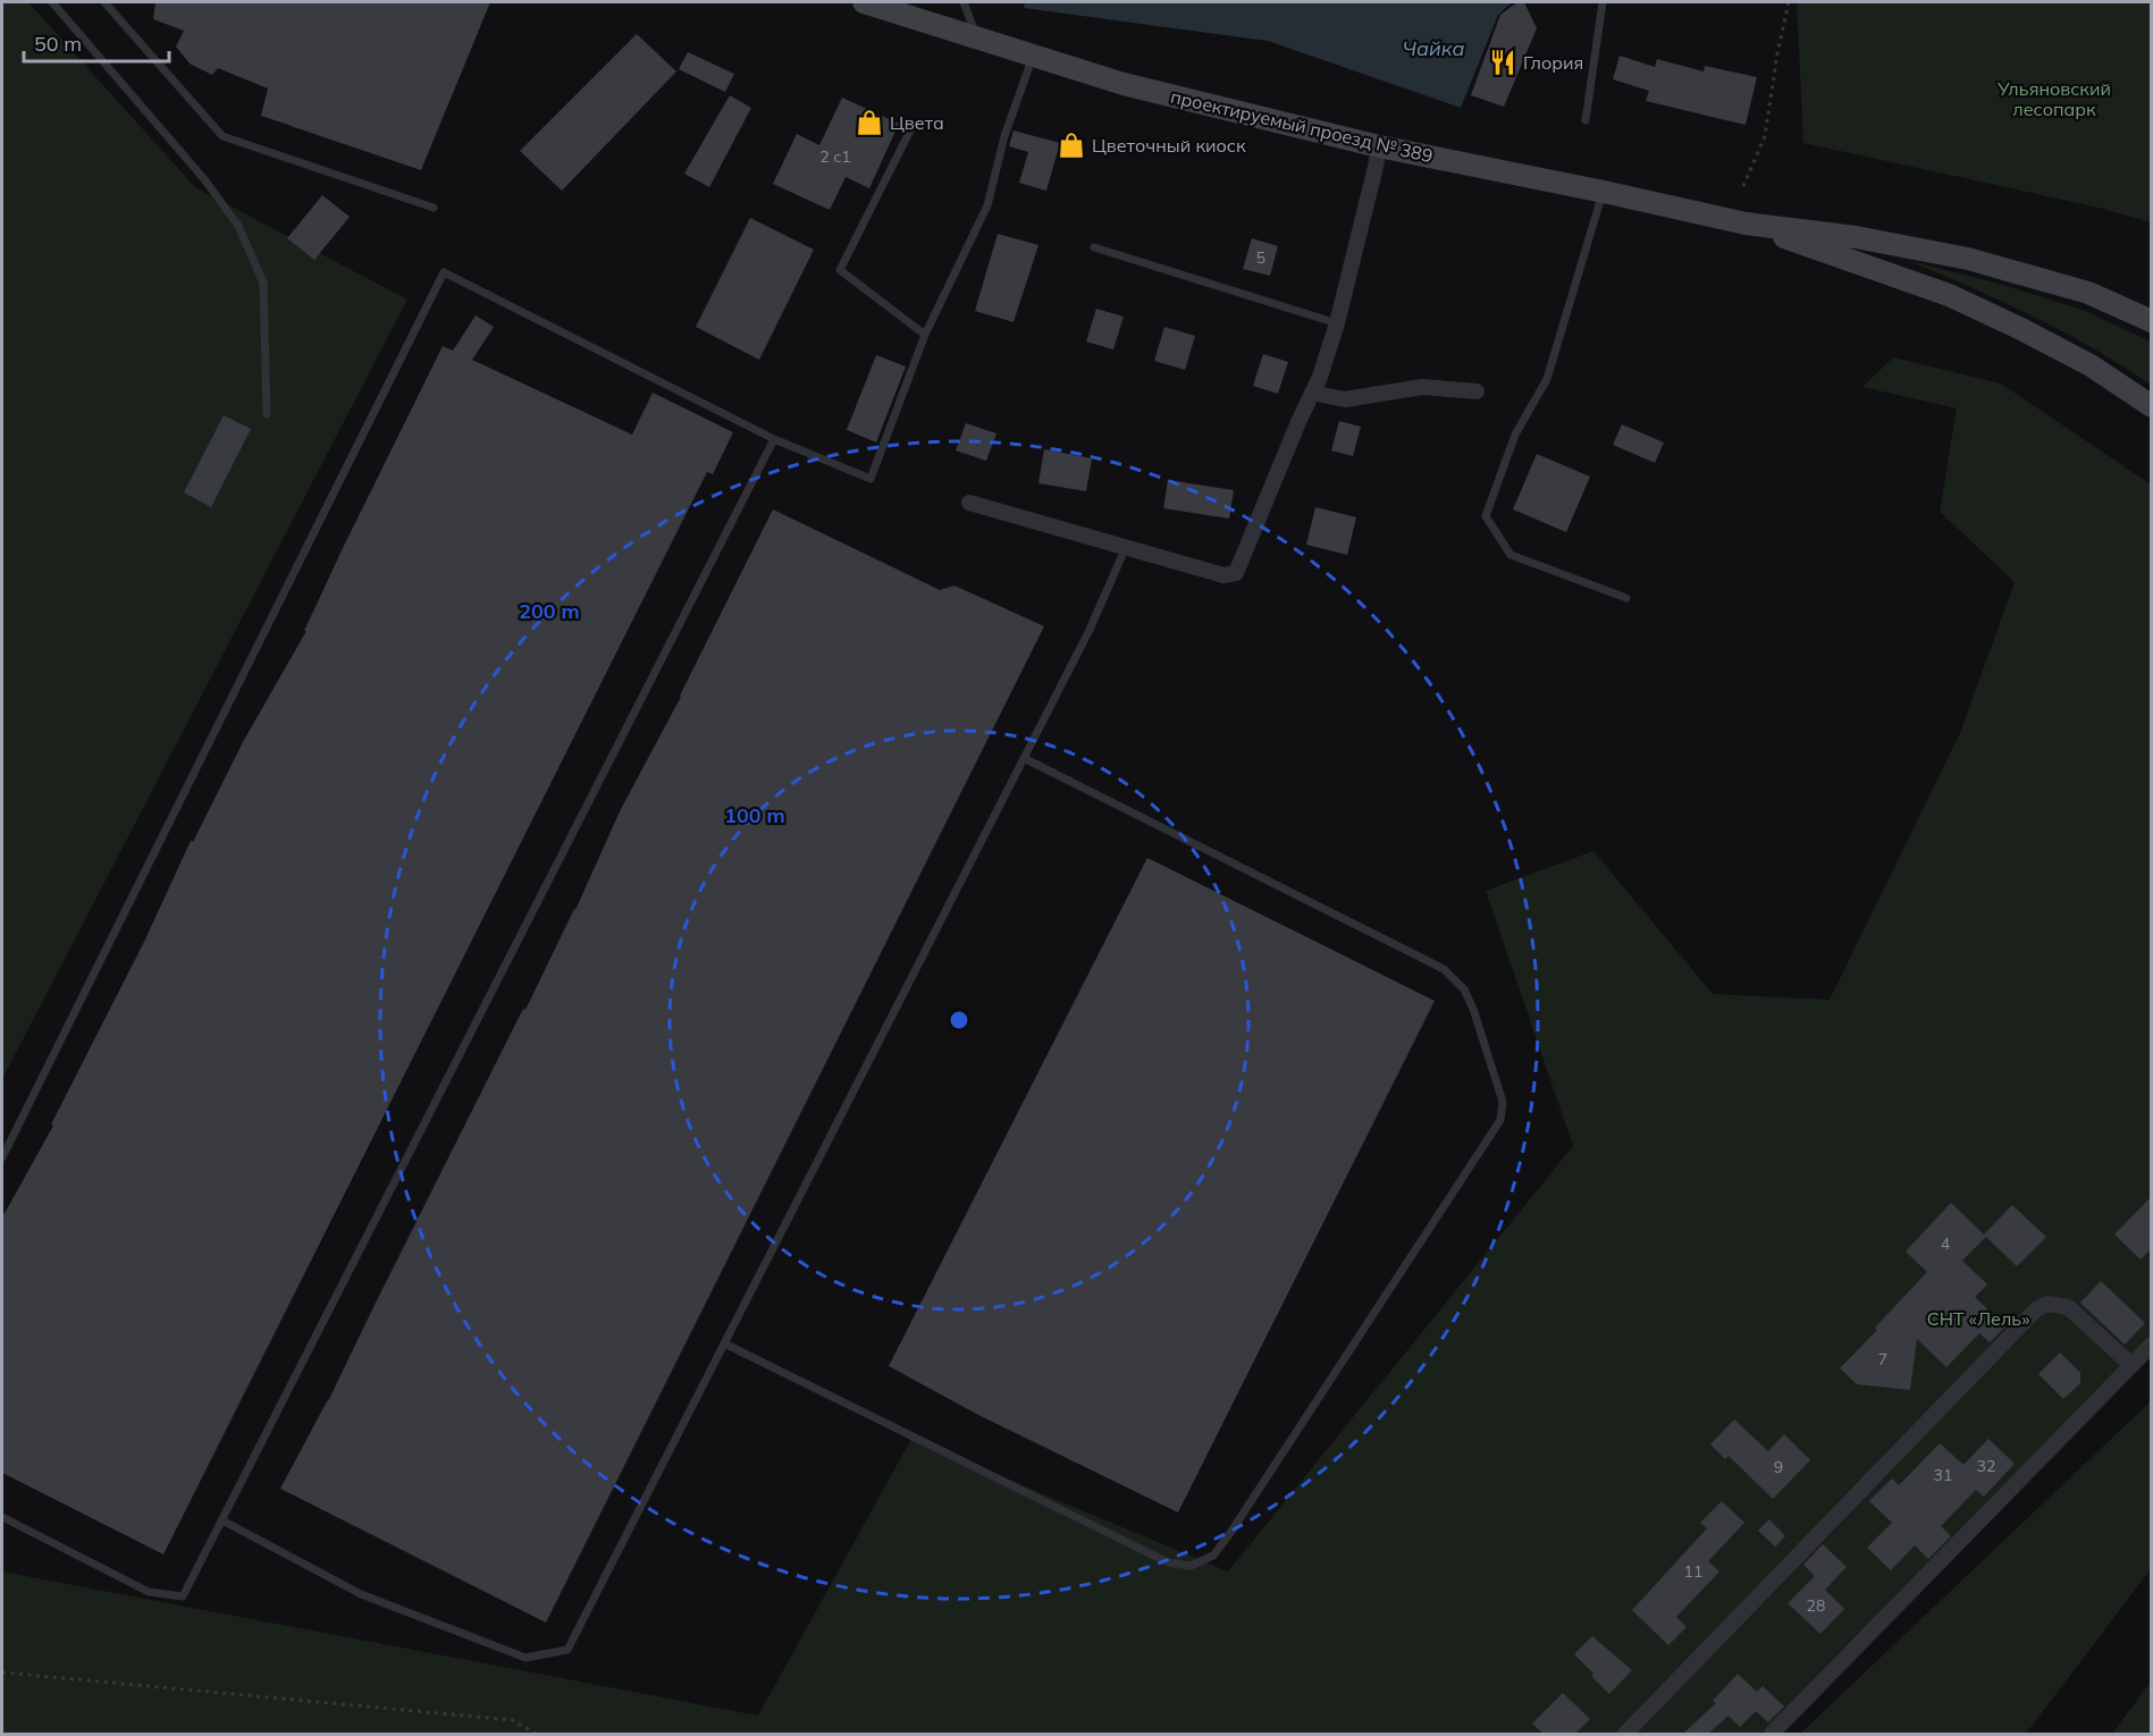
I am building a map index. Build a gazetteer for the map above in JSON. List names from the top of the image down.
{
  "streets": {
    "main road": ["проектируемый проезд № 389"]
  },
  "water": ["Чайка"],
  "parks": ["Ульяновский лесопарк", "СНТ «Лель»"],
  "places": {
    "restaurant": ["Глория"],
    "shop": ["Цвета", "Цветочный киоск"]
  },
  "house_numbers": [
    "2 с1",
    "5",
    "4",
    "7",
    "32",
    "9",
    "31",
    "11",
    "28"
  ],
  "scale_bar": "50 m",
  "rings": ["200 m", "100 m"]
}
